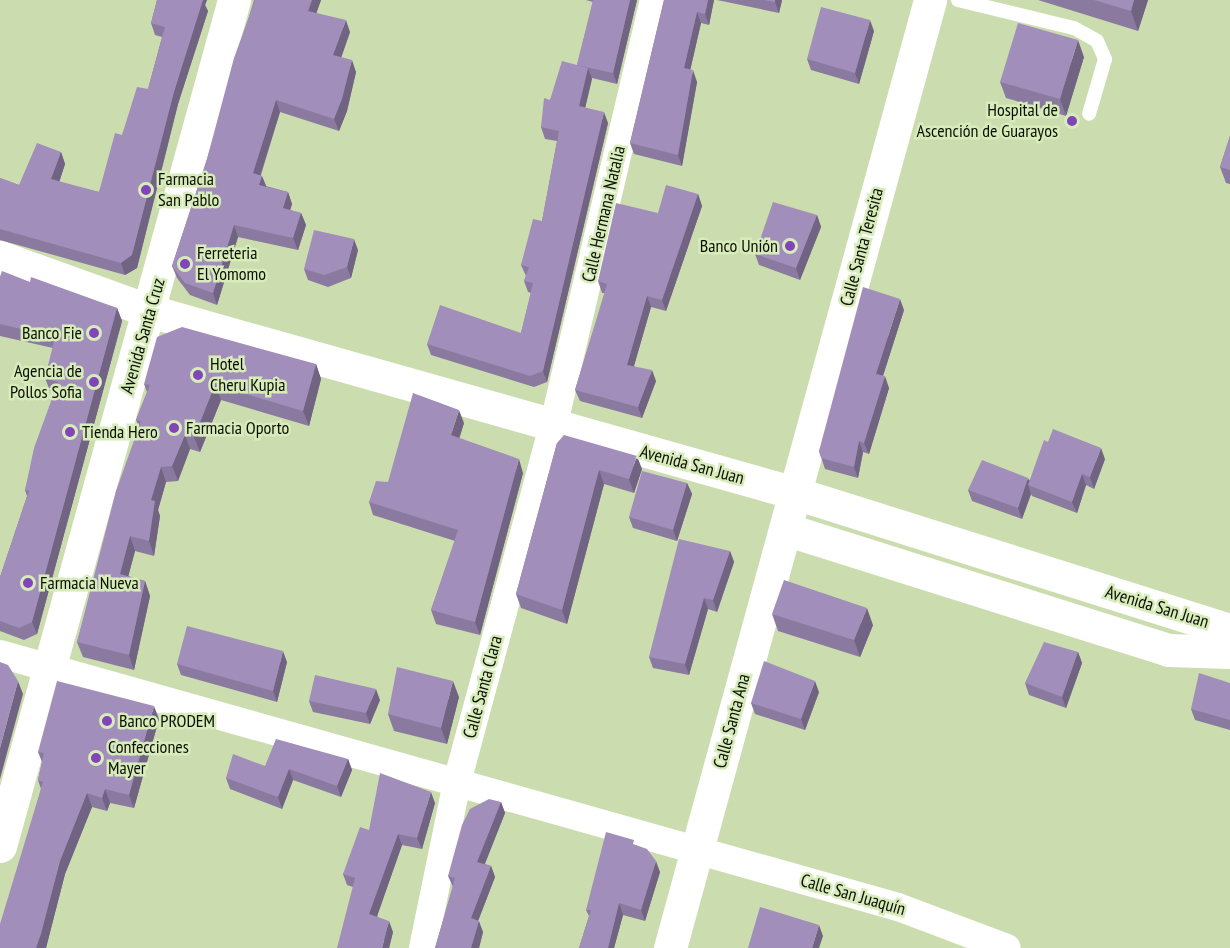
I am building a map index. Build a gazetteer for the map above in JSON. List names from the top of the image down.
{
  "streets": {
    "street": [
      "Calle Hermana Natalia",
      "Calle Santa Teresita",
      "Avenida Santa Cruz",
      "Avenida San Juan",
      "Calle Santa Clara",
      "Calle Santa Ana",
      "Calle San Juaquín"
    ]
  },
  "crossings": [
    ["Calle Hermana Natalia", "Avenida San Juan"],
    ["Calle Hermana Natalia", "Calle Santa Clara"],
    ["Calle Santa Teresita", "Avenida San Juan"],
    ["Calle Santa Teresita", "Calle Santa Ana"],
    ["Avenida Santa Cruz", "Avenida San Juan"],
    ["Avenida Santa Cruz", "Calle San Juaquín"],
    ["Avenida San Juan", "Calle Santa Clara"],
    ["Avenida San Juan", "Calle Santa Ana"],
    ["Calle Santa Clara", "Calle San Juaquín"],
    ["Calle Santa Ana", "Calle San Juaquín"]
  ],
  "places": [
    "Hospital de Ascención de Guarayos",
    "Farmacia San Pablo",
    "Banco Unión",
    "Ferreteria El Yomomo",
    "Banco Fie",
    "Hotel Cheru Kupia",
    "Agencia de Pollos Sofia",
    "Farmacia Oporto",
    "Tienda Hero",
    "Farmacia Nueva",
    "Banco PRODEM",
    "Confecciones Mayer"
  ]
}
